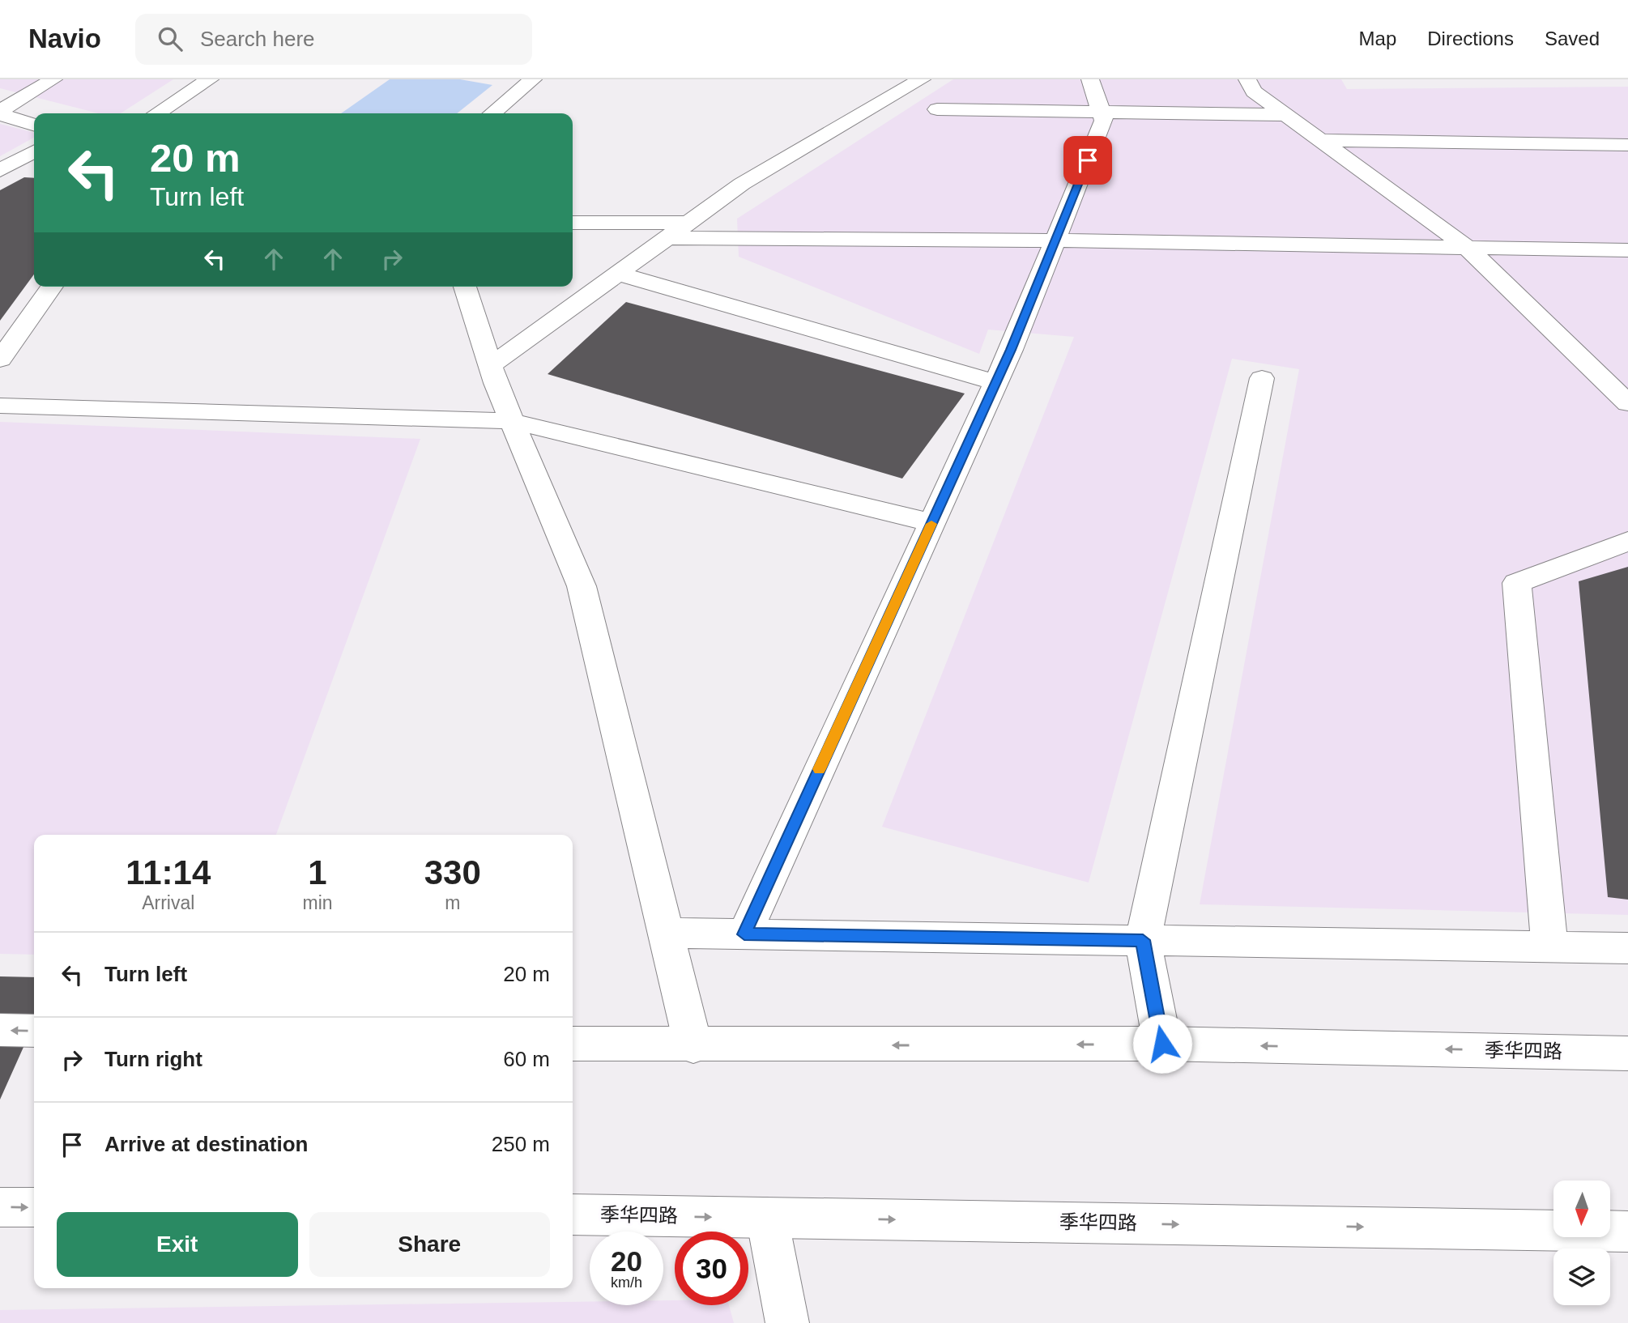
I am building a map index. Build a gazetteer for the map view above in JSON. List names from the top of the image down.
{
  "streets": {
    "street": ["季华四路"]
  },
  "north": "bottom",
  "page": {
    "header": "Navio",
    "search": "Search here",
    "nav": ["Map", "Directions", "Saved"],
    "turn": ["20 m", "Turn left"],
    "eta": [
      "11:14",
      "Arrival",
      "1",
      "min",
      "330",
      "m"
    ],
    "list": [
      {
        "name": "Turn left",
        "value": "20 m"
      },
      {
        "name": "Turn right",
        "value": "60 m"
      },
      {
        "name": "Arrive at destination",
        "value": "250 m"
      }
    ],
    "buttons": ["Exit", "Share"],
    "speed": "20 km/h",
    "limit": "30"
  }
}
